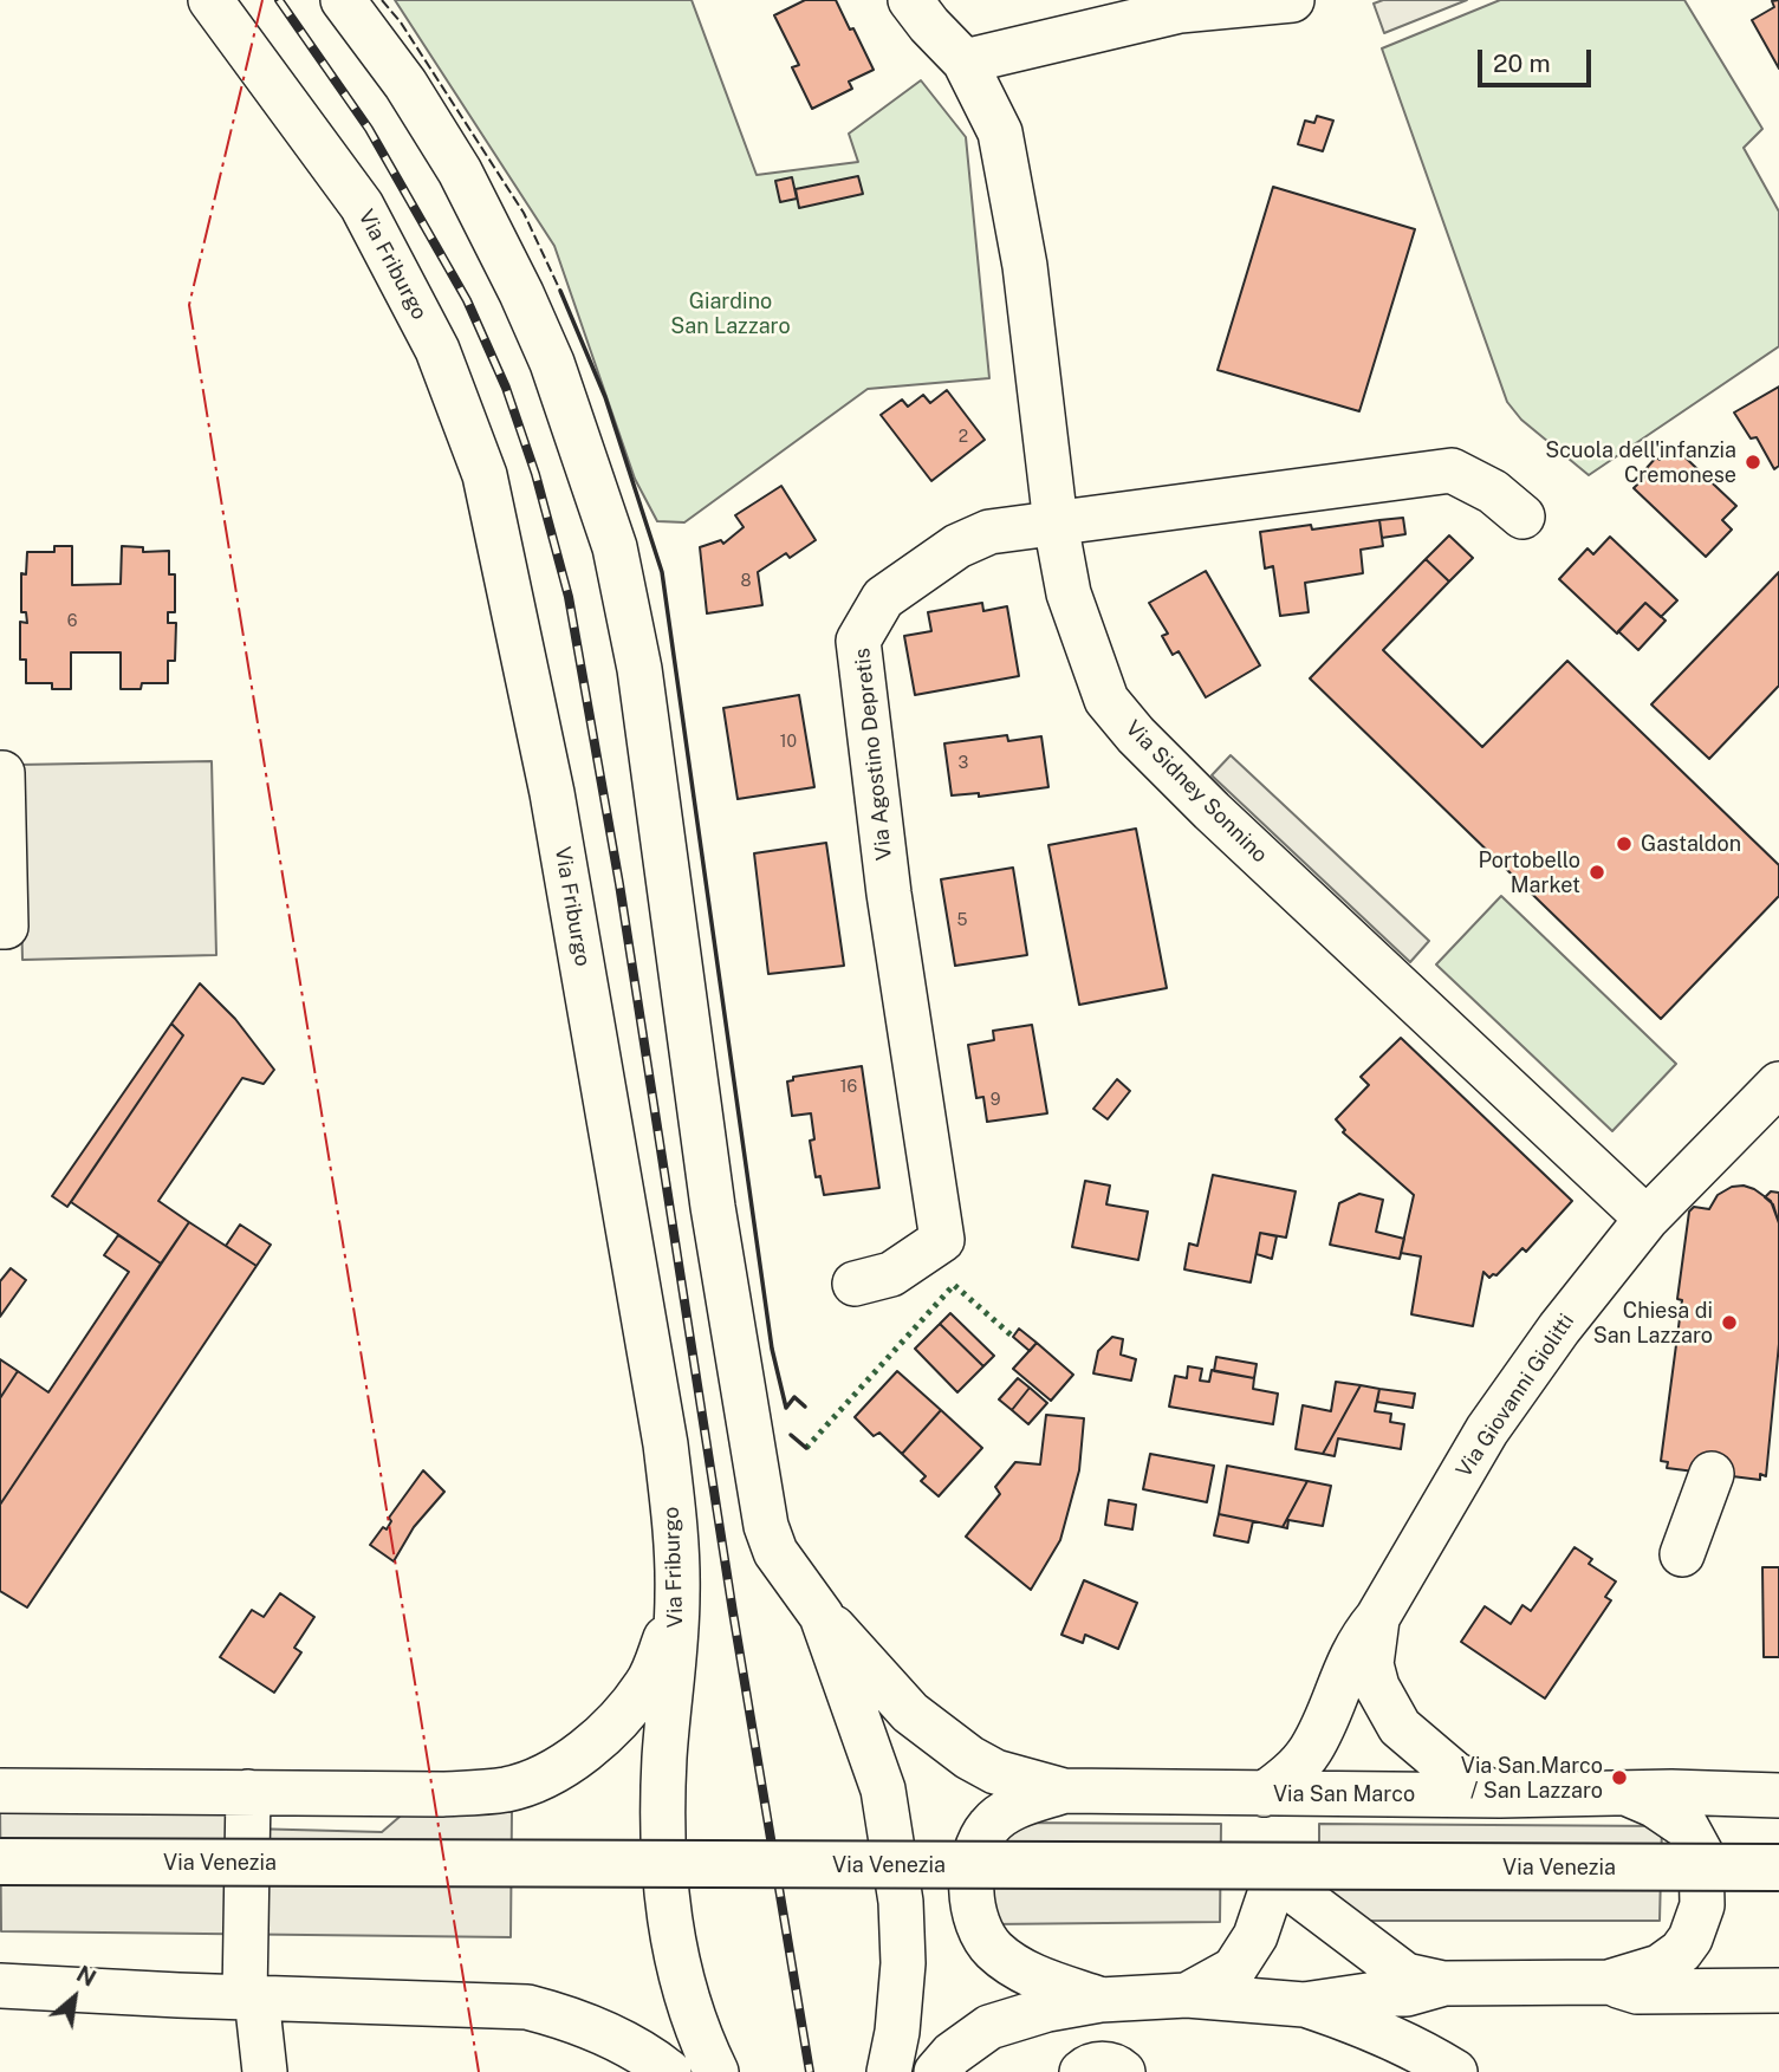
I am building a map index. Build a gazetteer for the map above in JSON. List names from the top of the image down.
{
  "streets": {
    "main road": ["Via Venezia"],
    "street": [
      "Via Friburgo",
      "Via Agostino Depretis",
      "Via Sidney Sonnino",
      "Via Giovanni Giolitti",
      "Via San Marco"
    ]
  },
  "crossings": [
    ["Via Agostino Depretis", "Via Sidney Sonnino"],
    ["Via Sidney Sonnino", "Via Giovanni Giolitti"],
    ["Via Giovanni Giolitti", "Via San Marco"]
  ],
  "parks": ["Giardino San Lazzaro"],
  "places": [
    "Scuola dell'infanzia Cremonese",
    "Gastaldon",
    "Portobello Market",
    "Chiesa di San Lazzaro",
    "Via San Marco / San Lazzaro"
  ],
  "house_numbers": [
    "2",
    "8",
    "6",
    "10",
    "3",
    "5",
    "16",
    "9"
  ],
  "scale_bar": "20 m",
  "north": "top right"
}
